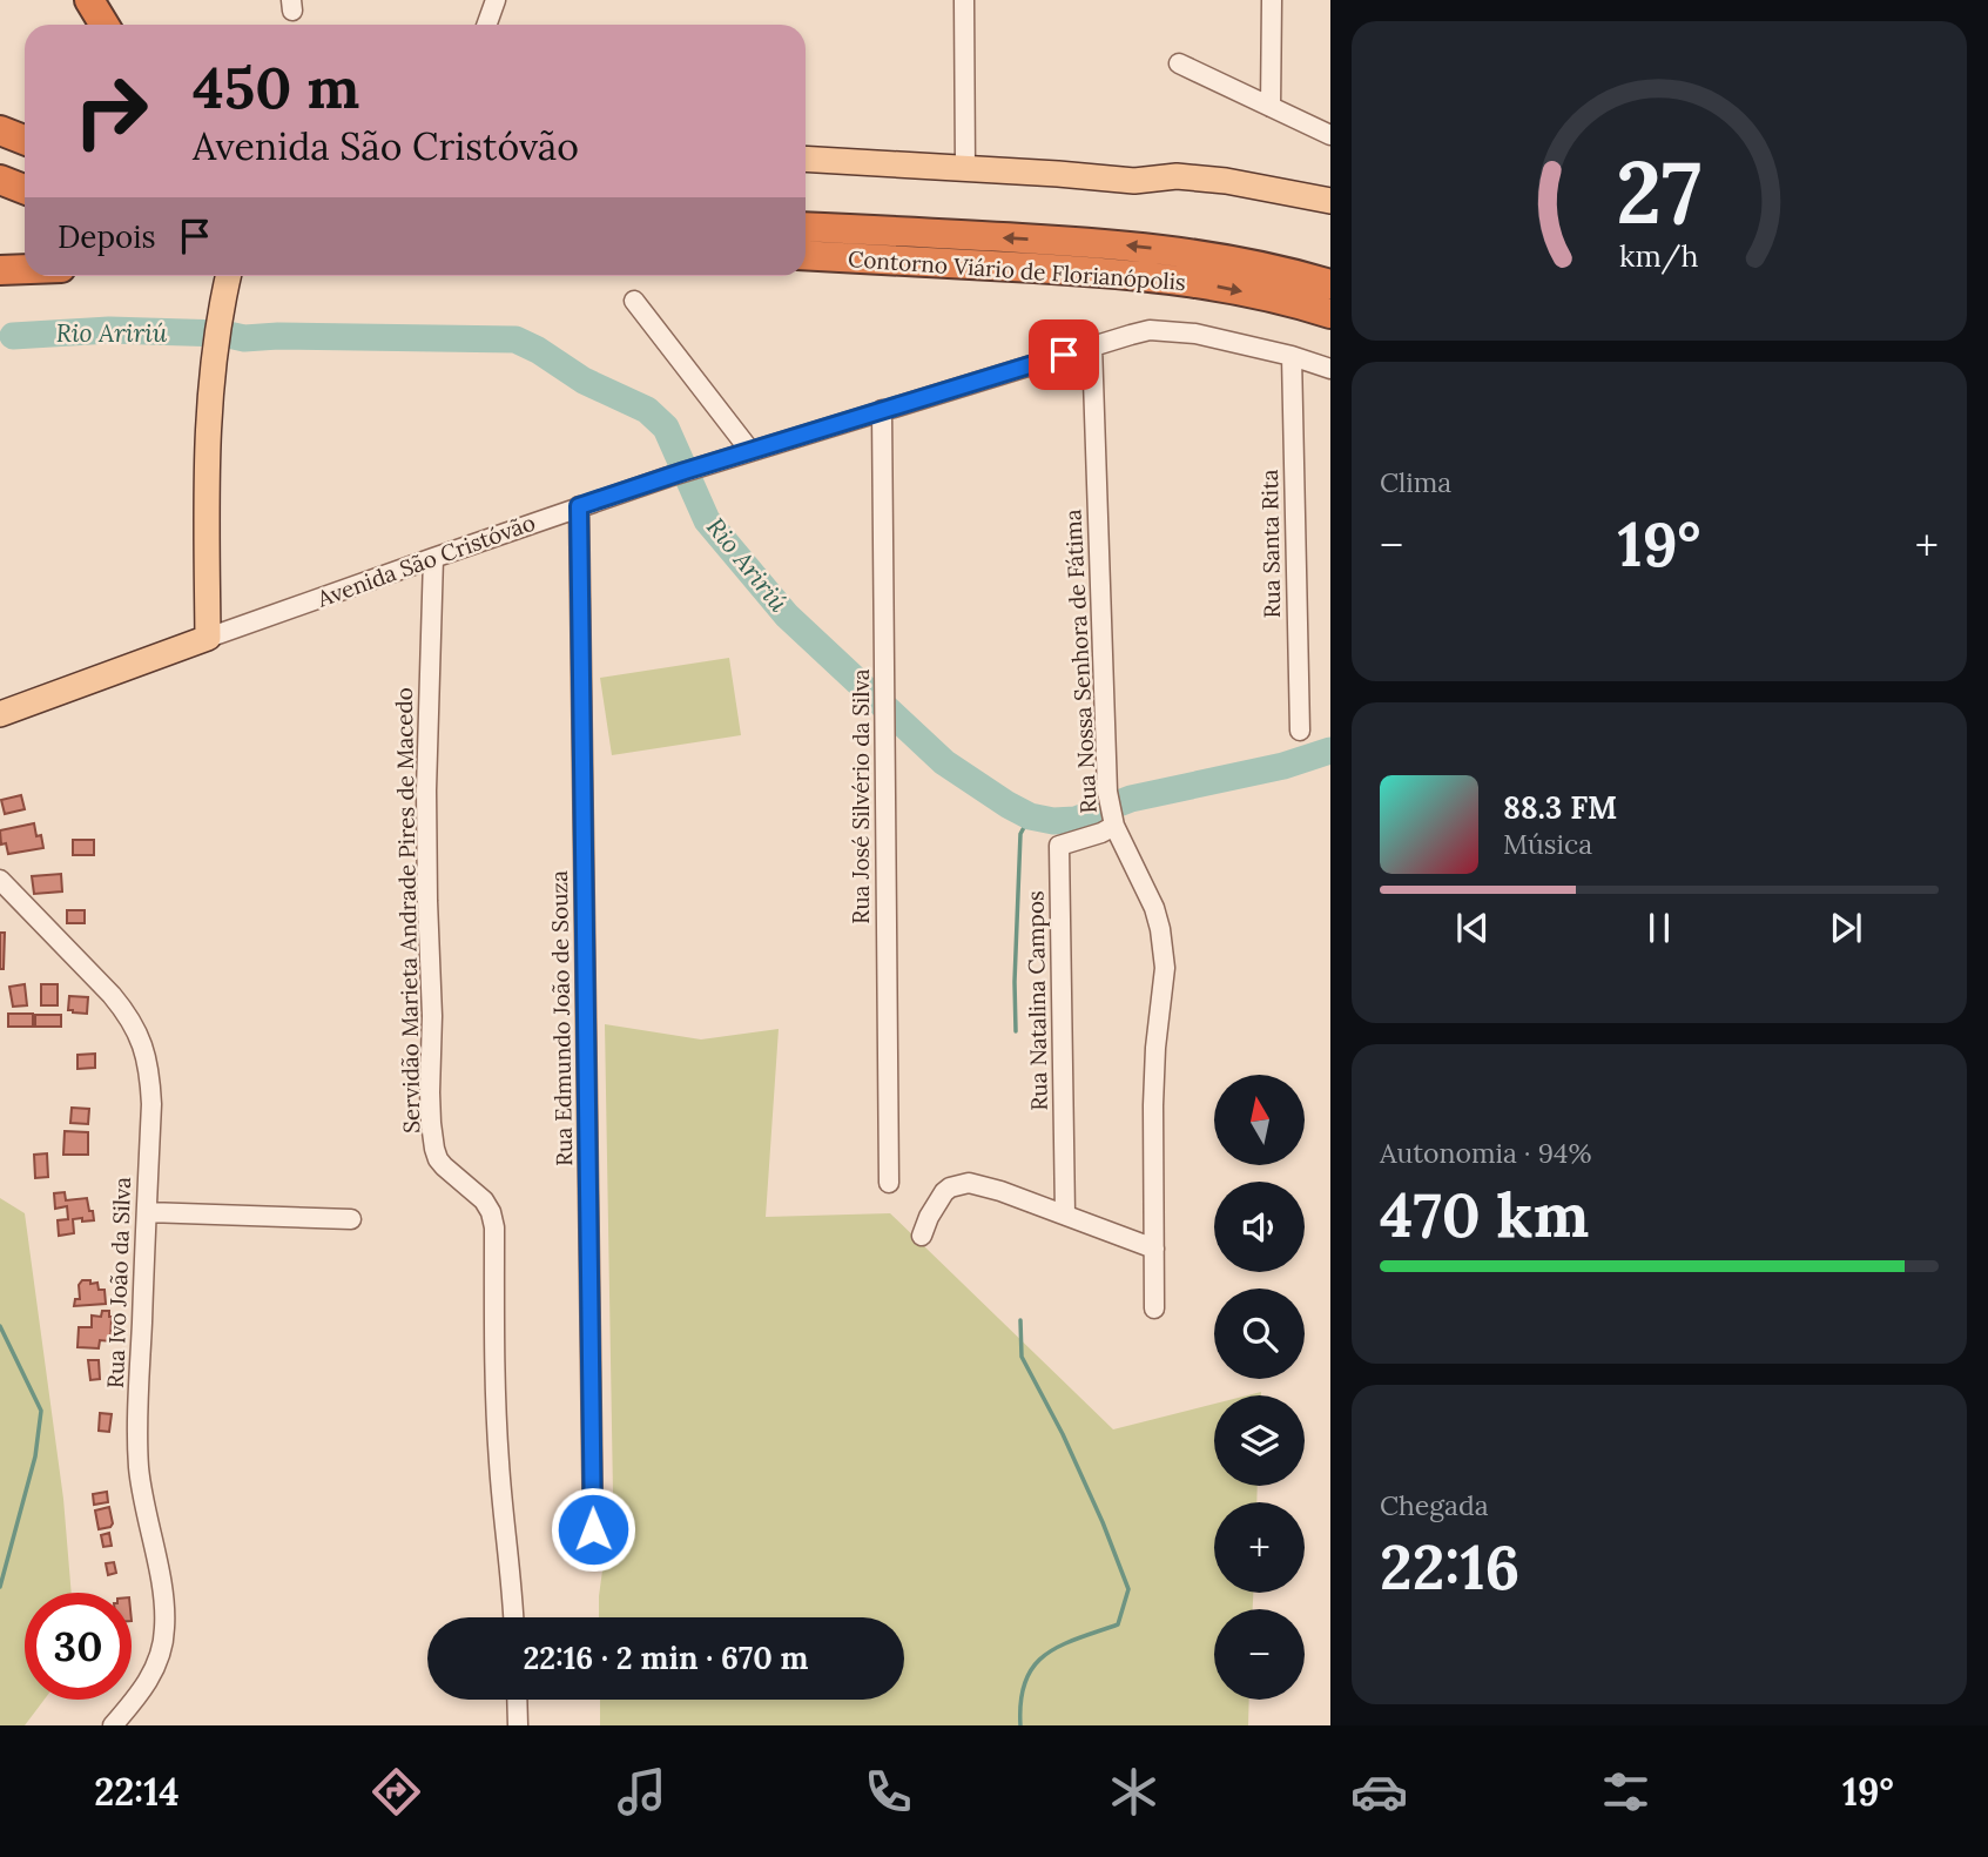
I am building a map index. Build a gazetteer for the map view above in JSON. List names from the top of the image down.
{
  "streets": {
    "highway": ["Contorno Viário de Florianópolis"],
    "main road": ["Avenida São Cristóvão"],
    "street": [
      "Rua Santa Rita",
      "Rua Nossa Senhora de Fátima",
      "Rua José Silvério da Silva",
      "Servidão Marieta Andrade Pires de Macedo",
      "Rua Natalina Campos",
      "Rua Edmundo João de Souza",
      "Rua Ivo João da Silva"
    ]
  },
  "crossings": [
    ["Rua Santa Rita", "Avenida São Cristóvão"],
    ["Avenida São Cristóvão", "Rua Nossa Senhora de Fátima"],
    ["Avenida São Cristóvão", "Rua José Silvério da Silva"],
    ["Avenida São Cristóvão", "Servidão Marieta Andrade Pires de Macedo"],
    ["Avenida São Cristóvão", "Rua Edmundo João de Souza"],
    ["Rua Nossa Senhora de Fátima", "Rua Natalina Campos"]
  ],
  "water": ["Rio Aririú"],
  "north": "top",
  "page": {
    "turn": ["450 m", "Avenida São Cristóvão"],
    "then": "Depois",
    "tile": [
      "Clima",
      ["Autonomia · 94%", "470 km"],
      ["Chegada", "22:16"]
    ],
    "heat": ["−", "19°", "+"],
    "song": ["88.3 FM", "Música"],
    "map_buttons": ["+", "−"],
    "limit": "30",
    "trip": "22:16 · 2 min · 670 m",
    "tabs": ["22:14", "19°"],
    "gauge": ["27", "km/h"]
  }
}
